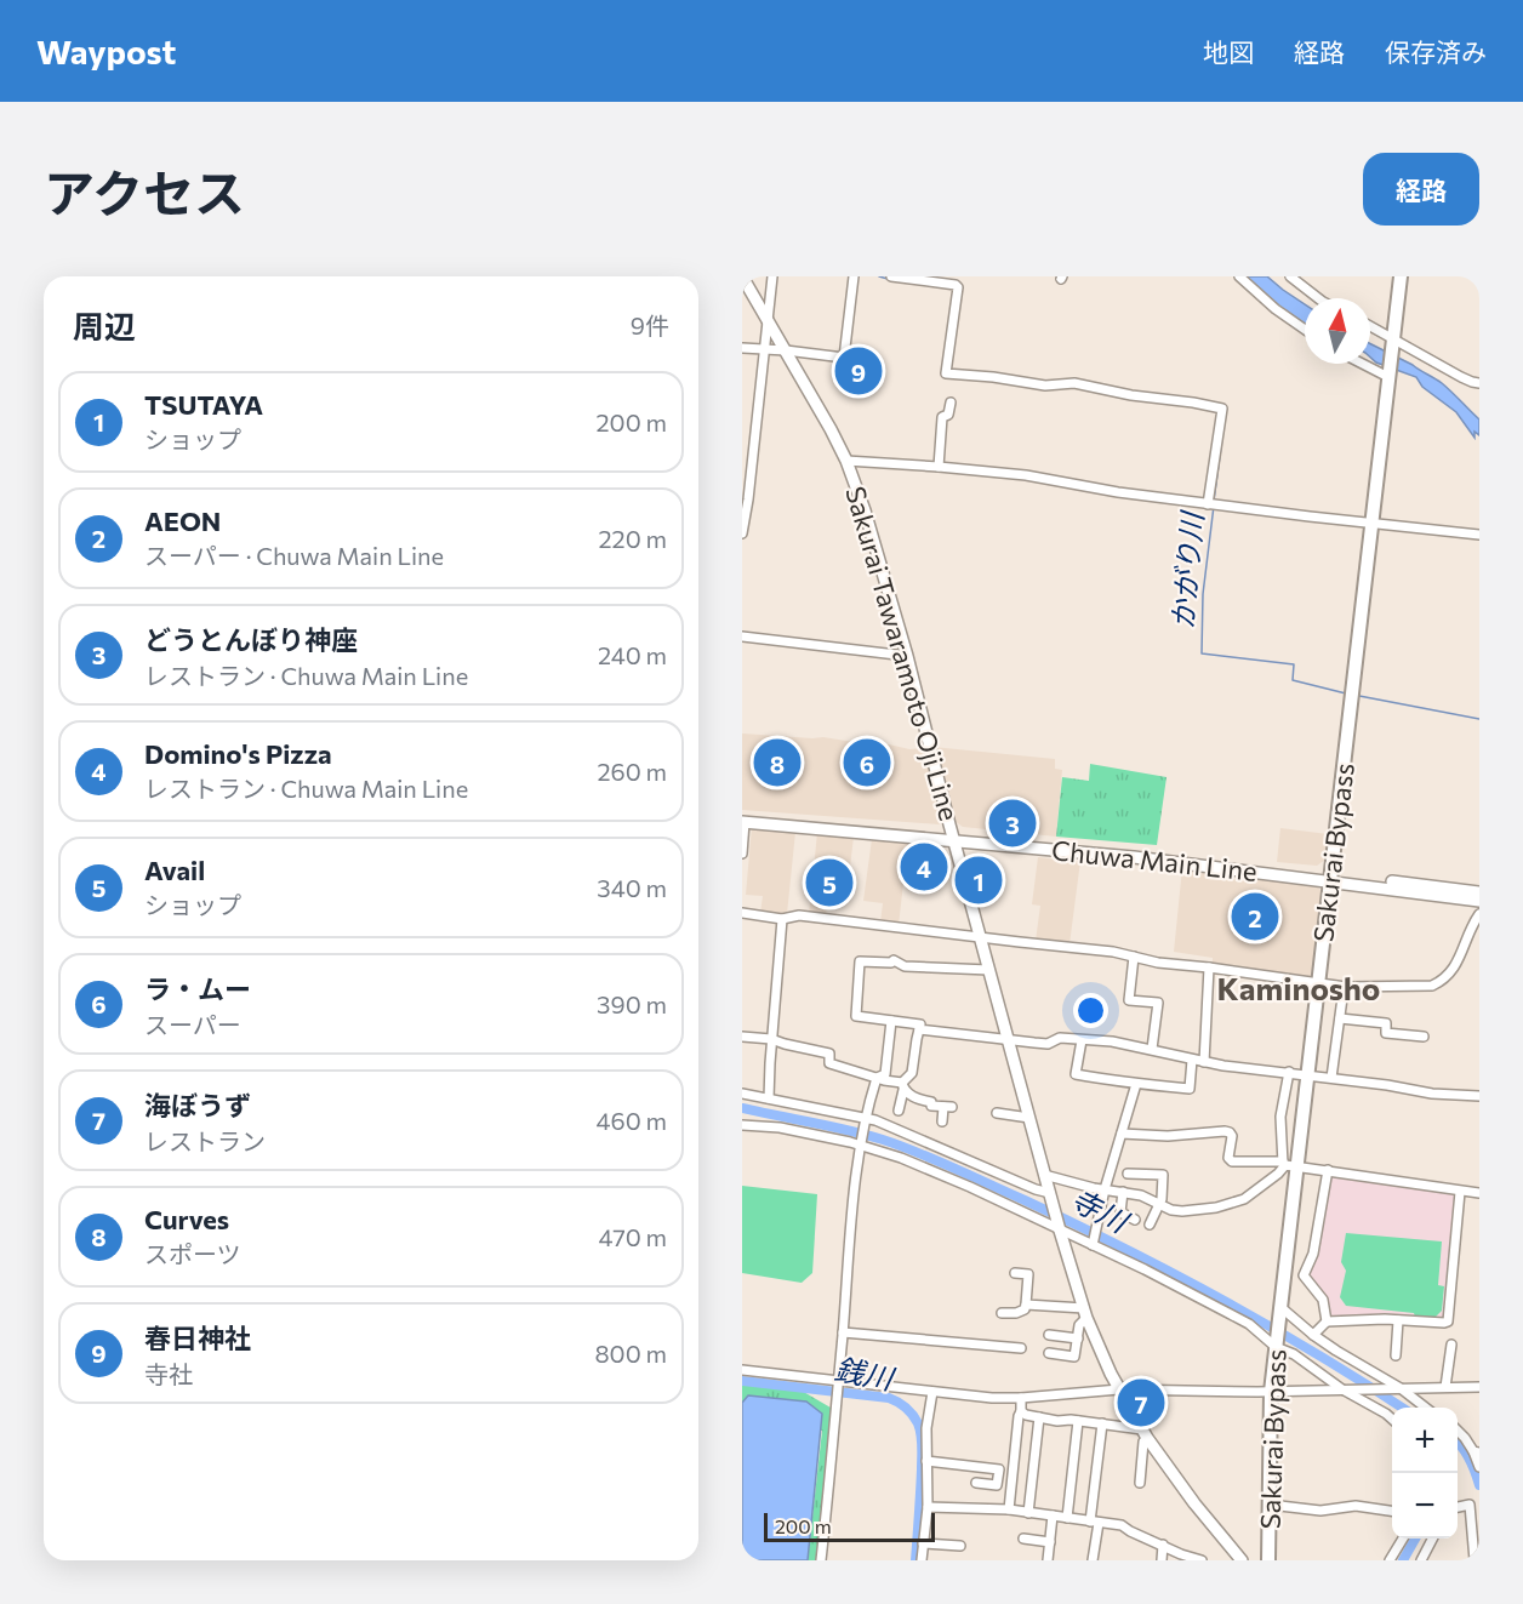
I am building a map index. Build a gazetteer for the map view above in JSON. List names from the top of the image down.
{
  "streets": {
    "highway": ["Sakurai Bypass"],
    "main road": ["Sakurai Tawaramoto Oji Line", "Chuwa Main Line"]
  },
  "crossings": [
    ["Sakurai Tawaramoto Oji Line", "Chuwa Main Line"],
    ["Sakurai Bypass", "Chuwa Main Line"]
  ],
  "districts": ["Kaminosho"],
  "water": ["かがり川", "寺川", "銭川"],
  "scale_bar": "200 m",
  "north": "top",
  "page": {
    "header": "Waypost",
    "nav": ["地図", "経路", "保存済み"],
    "title": "アクセス",
    "buttons": "経路",
    "heading": ["周辺", "9件"],
    "pins": [
      "9",
      "6",
      "8",
      "3",
      "4",
      "1",
      "5",
      "2",
      "7"
    ],
    "list": [
      {
        "mark": "1",
        "name": "TSUTAYA",
        "note": "ショップ",
        "value": "200 m"
      },
      {
        "mark": "2",
        "name": "AEON",
        "note": "スーパー · Chuwa Main Line",
        "value": "220 m"
      },
      {
        "mark": "3",
        "name": "どうとんぼり神座",
        "note": "レストラン · Chuwa Main Line",
        "value": "240 m"
      },
      {
        "mark": "4",
        "name": "Domino's Pizza",
        "note": "レストラン · Chuwa Main Line",
        "value": "260 m"
      },
      {
        "mark": "5",
        "name": "Avail",
        "note": "ショップ",
        "value": "340 m"
      },
      {
        "mark": "6",
        "name": "ラ・ムー",
        "note": "スーパー",
        "value": "390 m"
      },
      {
        "mark": "7",
        "name": "海ぼうず",
        "note": "レストラン",
        "value": "460 m"
      },
      {
        "mark": "8",
        "name": "Curves",
        "note": "スポーツ",
        "value": "470 m"
      },
      {
        "mark": "9",
        "name": "春日神社",
        "note": "寺社",
        "value": "800 m"
      }
    ],
    "map_buttons": ["+", "−"],
    "scale": "200 m"
  }
}
